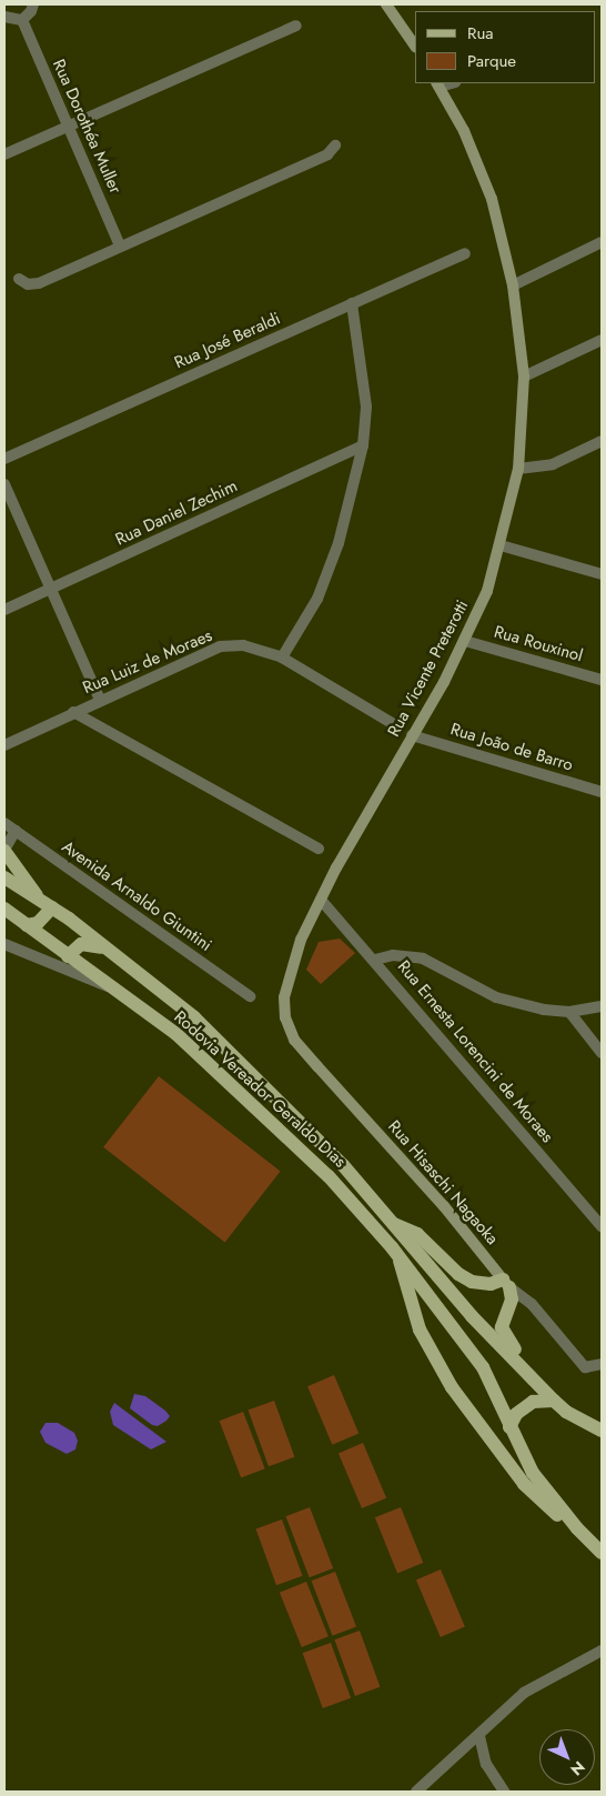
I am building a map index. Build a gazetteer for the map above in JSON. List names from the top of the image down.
{
  "streets": {
    "main road": ["Rodovia Vereador Geraldo Dias"],
    "street": [
      "Rua Dorothéa Muller",
      "Rua José Beraldi",
      "Rua Daniel Zechim",
      "Rua Rouxinol",
      "Rua Luiz de Moraes",
      "Rua Vicente Preterotti",
      "Rua João de Barro",
      "Avenida Arnaldo Giuntini",
      "Rua Ernesta Lorencini de Moraes",
      "Rua Hisaschi Nagaoka"
    ]
  },
  "crossings": [
    ["Rua Rouxinol", "Rua Vicente Preterotti"],
    ["Rua Vicente Preterotti", "Rua João de Barro"],
    ["Rua Vicente Preterotti", "Rua Ernesta Lorencini de Moraes"],
    ["Rua Vicente Preterotti", "Rua Hisaschi Nagaoka"]
  ],
  "legend": ["Rua", "Parque"],
  "north": "bottom right"
}
